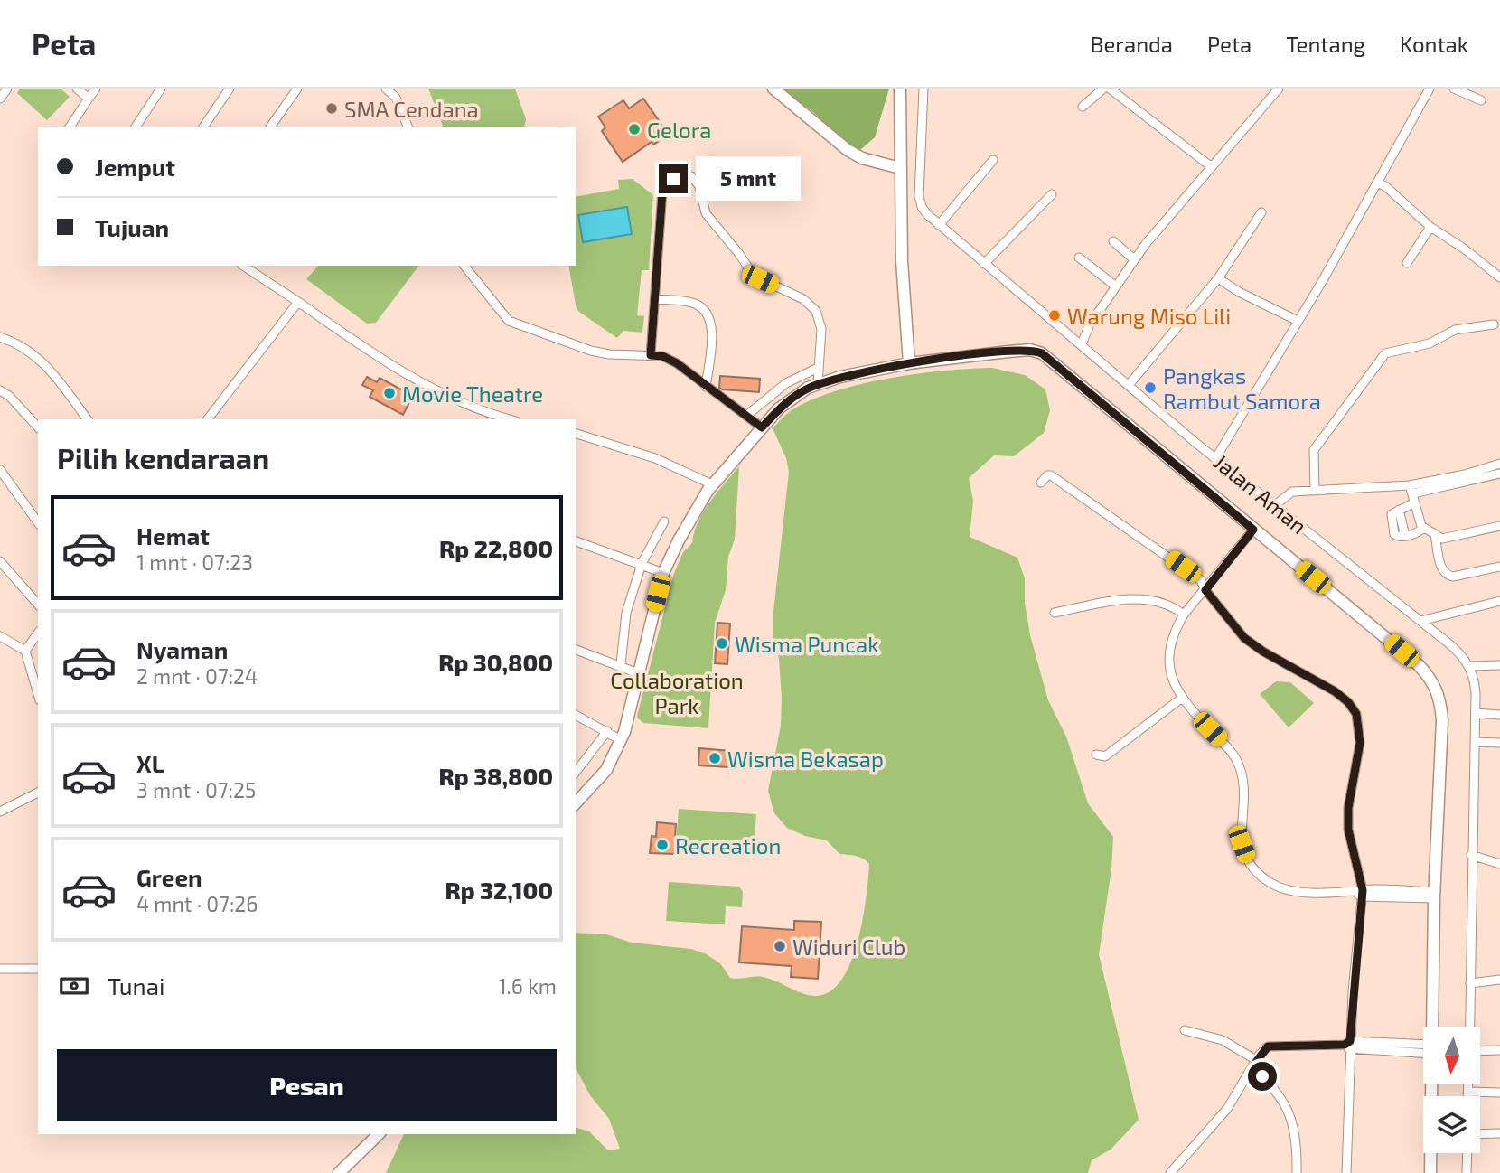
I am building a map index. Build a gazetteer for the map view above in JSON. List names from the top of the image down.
{
  "streets": {
    "street": ["Jalan Aman"]
  },
  "parks": ["Collaboration Park"],
  "places": [
    "SMA Cendana",
    "Gelora",
    "Warung Miso Lili",
    "Pangkas Rambut Samora",
    "Movie Theatre",
    "Wisma Puncak",
    "Wisma Bekasap",
    "Recreation",
    "Widuri Club"
  ],
  "north": "bottom",
  "page": {
    "header": "Peta",
    "nav": [
      "Beranda",
      "Peta",
      "Tentang",
      "Kontak"
    ],
    "banner": ["Jemput", "Tujuan"],
    "bubble": "5 mnt",
    "heading": "Pilih kendaraan",
    "list": [
      {
        "name": "Hemat",
        "note": "1 mnt · 07:23",
        "value": "Rp 22,800"
      },
      {
        "name": "Nyaman",
        "note": "2 mnt · 07:24",
        "value": "Rp 30,800"
      },
      {
        "name": "XL",
        "note": "3 mnt · 07:25",
        "value": "Rp 38,800"
      },
      {
        "name": "Green",
        "note": "4 mnt · 07:26",
        "value": "Rp 32,100"
      }
    ],
    "pay": ["Tunai", "1.6 km"],
    "buttons": "Pesan"
  }
}
